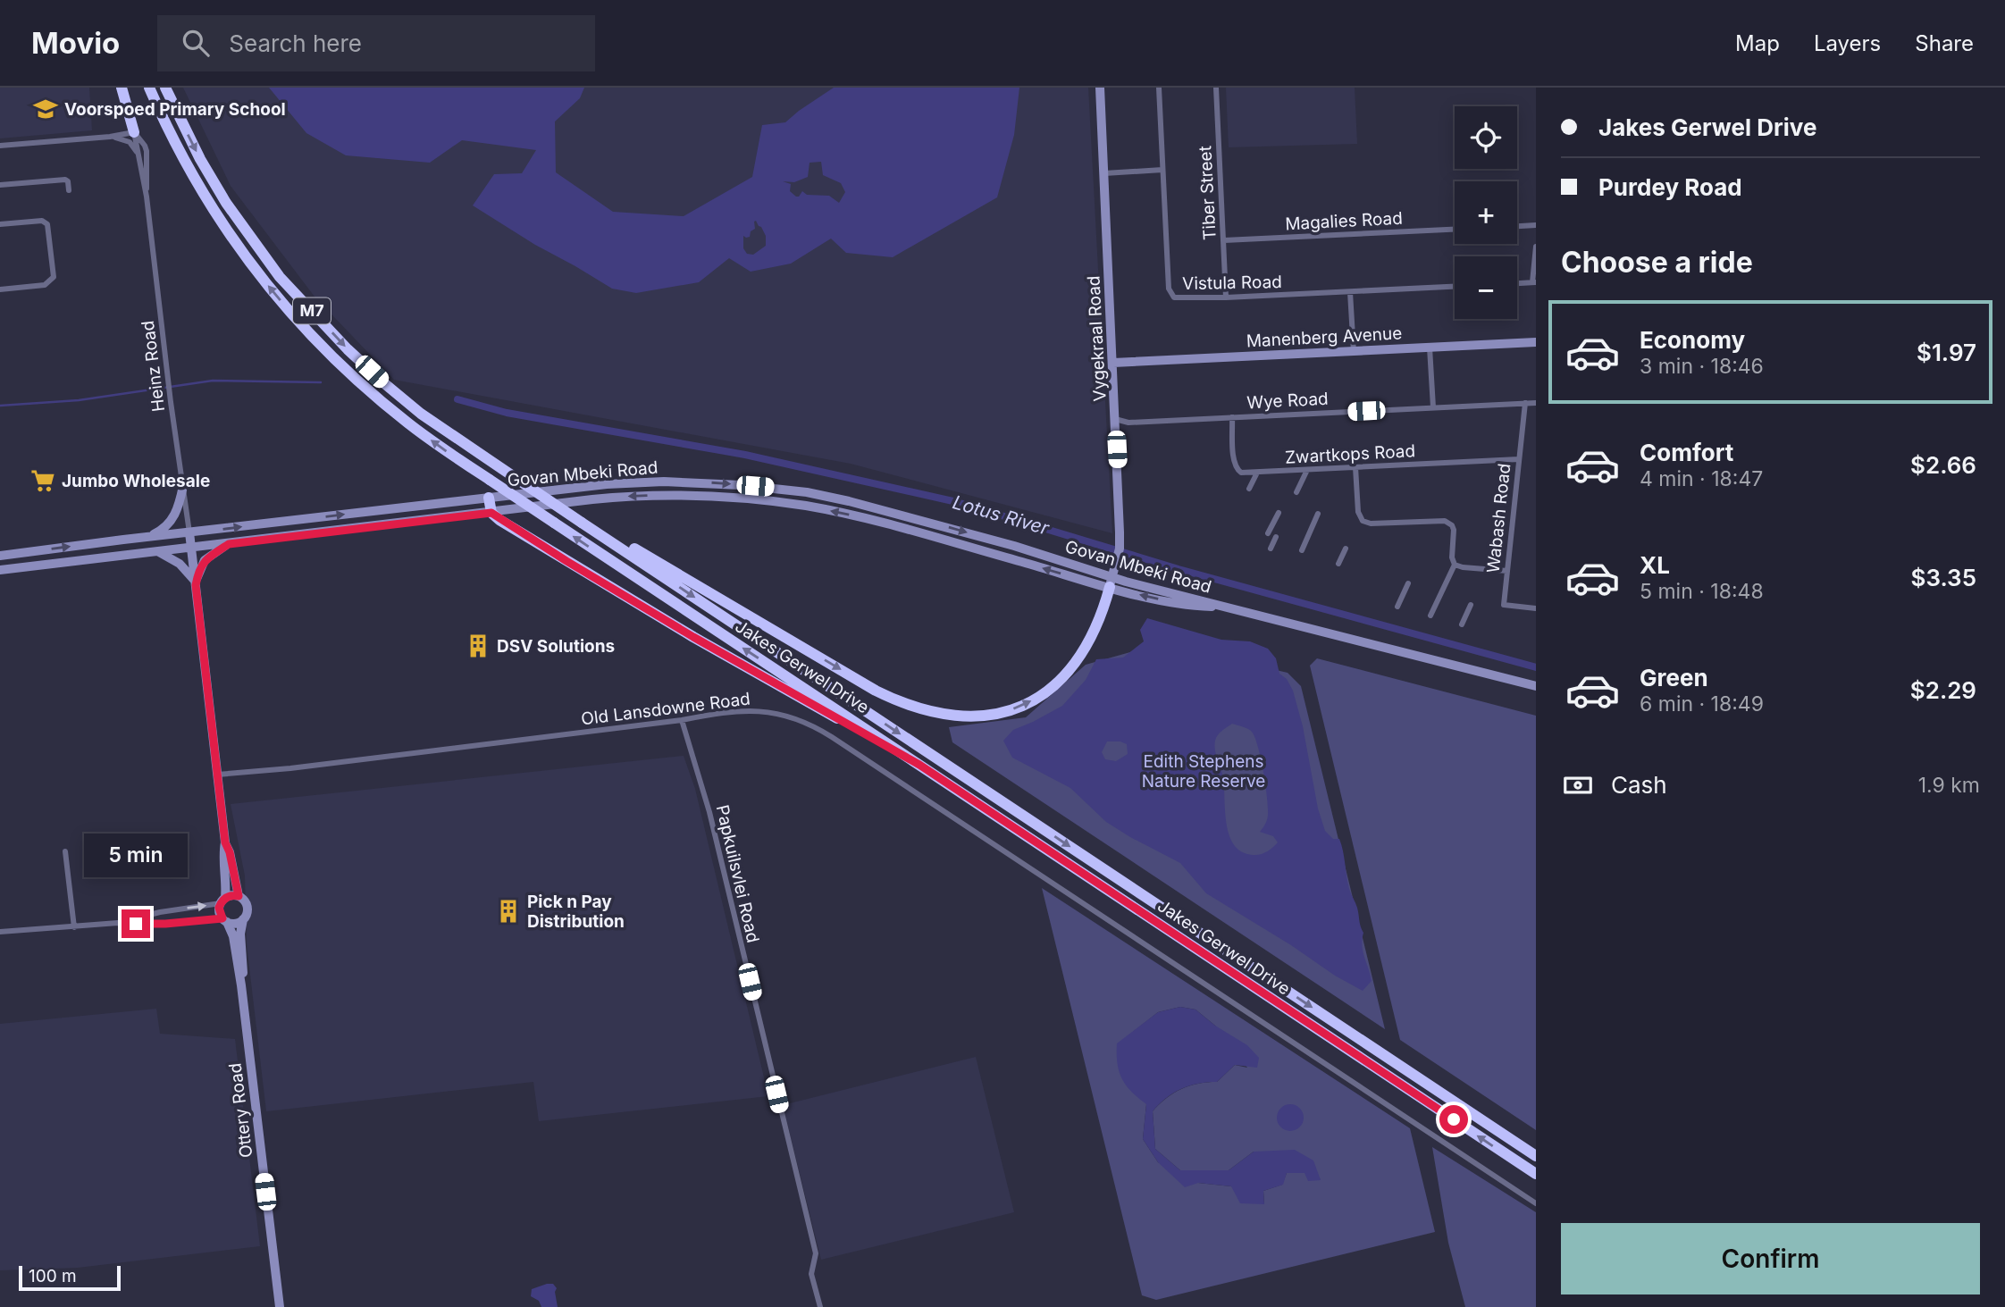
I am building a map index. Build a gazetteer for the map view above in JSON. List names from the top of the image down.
{
  "streets": {
    "highway": ["M7", "Jakes Gerwel Drive"],
    "main road": [
      "Manenberg Avenue",
      "Vygekraal Road",
      "Govan Mbeki Road",
      "Ottery Road"
    ],
    "street": [
      "Tiber Street",
      "Magalies Road",
      "Vistula Road",
      "Heinz Road",
      "Wye Road",
      "Zwartkops Road",
      "Wabash Road",
      "Old Lansdowne Road",
      "Papkuilsvlei Road"
    ]
  },
  "crossings": [
    ["Tiber Street", "Magalies Road"],
    ["Tiber Street", "Vistula Road"],
    ["Manenberg Avenue", "Vygekraal Road"],
    ["Vygekraal Road", "Wye Road"],
    ["Vygekraal Road", "Govan Mbeki Road"],
    ["Heinz Road", "Govan Mbeki Road"],
    ["Wye Road", "Wabash Road"],
    ["Zwartkops Road", "Wabash Road"],
    ["Old Lansdowne Road", "Papkuilsvlei Road"]
  ],
  "water": ["Lotus River"],
  "parks": ["Edith Stephens Nature Reserve"],
  "places": {
    "school or university": ["Voorspoed Primary School"],
    "supermarket": ["Jumbo Wholesale"],
    "building": ["DSV Solutions", "Pick n Pay Distribution"]
  },
  "scale_bar": "100 m",
  "page": {
    "header": "Movio",
    "search": "Search here",
    "nav": ["Map", "Layers", "Share"],
    "banner": ["Jakes Gerwel Drive", "Purdey Road"],
    "map_buttons": ["+", "−"],
    "heading": "Choose a ride",
    "list": [
      {
        "name": "Economy",
        "note": "3 min · 18:46",
        "value": "$1.97"
      },
      {
        "name": "Comfort",
        "note": "4 min · 18:47",
        "value": "$2.66"
      },
      {
        "name": "XL",
        "note": "5 min · 18:48",
        "value": "$3.35"
      },
      {
        "name": "Green",
        "note": "6 min · 18:49",
        "value": "$2.29"
      }
    ],
    "pay": ["Cash", "1.9 km"],
    "bubble": "5 min",
    "buttons": "Confirm",
    "scale": "100 m"
  }
}
